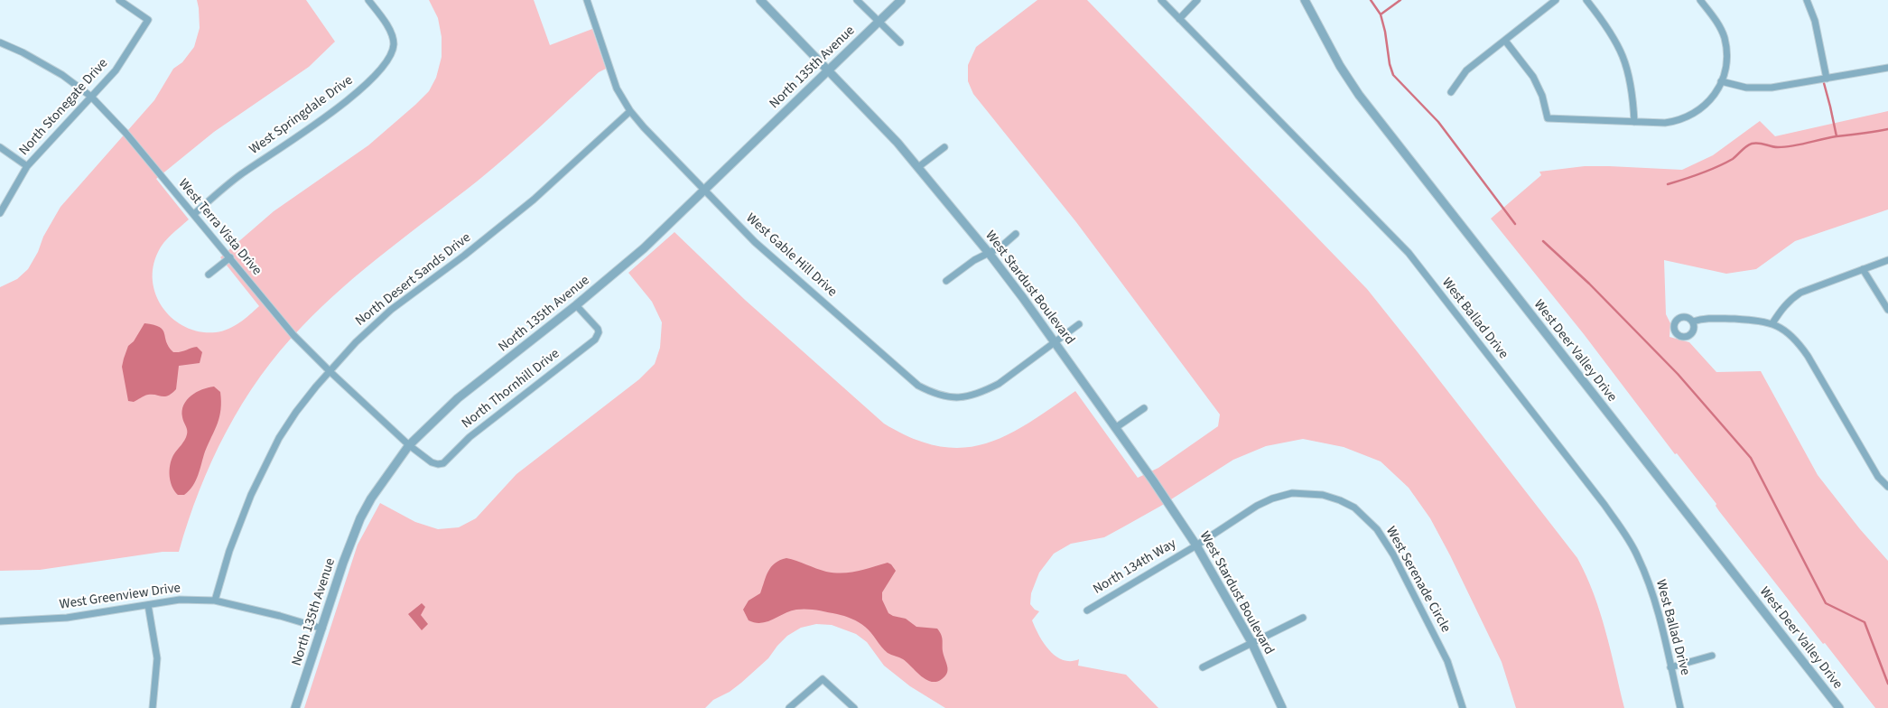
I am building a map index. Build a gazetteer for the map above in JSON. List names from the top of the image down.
{
  "streets": {
    "street": [
      "North 135th Avenue",
      "North Stonegate Drive",
      "West Springdale Drive",
      "West Terra Vista Drive",
      "West Gable Hill Drive",
      "North Desert Sands Drive",
      "West Stardust Boulevard",
      "West Ballad Drive",
      "West Deer Valley Drive",
      "North Thornhill Drive",
      "North 134th Way",
      "West Serenade Circle",
      "West Greenview Drive"
    ]
  },
  "crossings": [
    ["North 135th Avenue", "West Terra Vista Drive"],
    ["North 135th Avenue", "West Gable Hill Drive"],
    ["North 135th Avenue", "West Stardust Boulevard"],
    ["North 135th Avenue", "North Thornhill Drive"],
    ["North 135th Avenue", "West Greenview Drive"],
    ["North Stonegate Drive", "West Terra Vista Drive"],
    ["West Springdale Drive", "West Terra Vista Drive"],
    ["West Terra Vista Drive", "North Desert Sands Drive"],
    ["West Terra Vista Drive", "North Thornhill Drive"],
    ["West Gable Hill Drive", "North Desert Sands Drive"],
    ["West Gable Hill Drive", "West Stardust Boulevard"],
    ["North Desert Sands Drive", "West Greenview Drive"],
    ["West Stardust Boulevard", "North 134th Way"],
    ["West Stardust Boulevard", "West Serenade Circle"],
    ["North 134th Way", "West Serenade Circle"]
  ]
}
